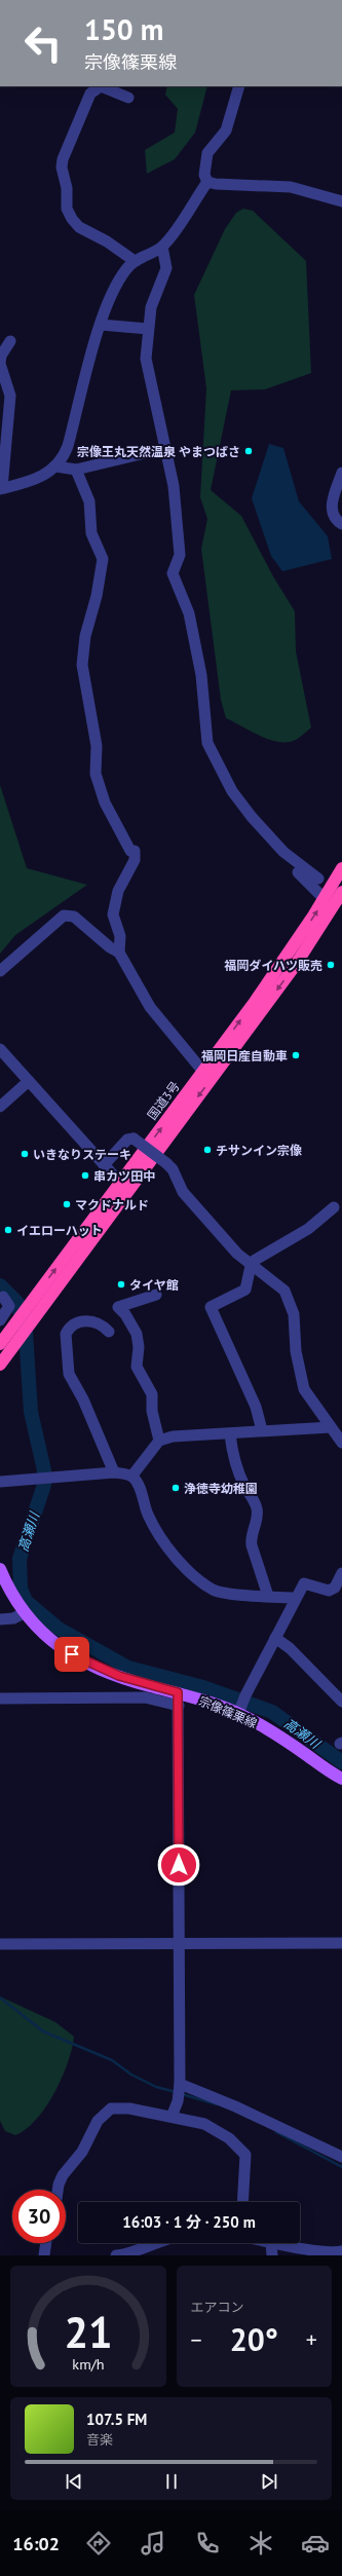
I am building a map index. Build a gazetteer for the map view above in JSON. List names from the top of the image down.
{
  "streets": {
    "highway": ["国道3号"],
    "main road": ["宗像篠栗線"]
  },
  "water": ["高瀬川"],
  "places": [
    "宗像王丸天然温泉 やまつばさ",
    "福岡ダイハツ販売",
    "福岡日産自動車",
    "チサンイン宗像",
    "いきなりステーキ",
    "串カツ田中",
    "マクドナルド",
    "イエローハット",
    "タイヤ館",
    "浄徳寺幼稚園"
  ],
  "page": {
    "turn": ["150 m", "宗像篠栗線"],
    "limit": "30",
    "trip": "16:03 · 1 分 · 250 m",
    "tile": "エアコン",
    "heat": ["−", "20°", "+"],
    "song": ["107.5 FM", "音楽"],
    "tabs": "16:02",
    "gauge": ["21", "km/h"]
  }
}
